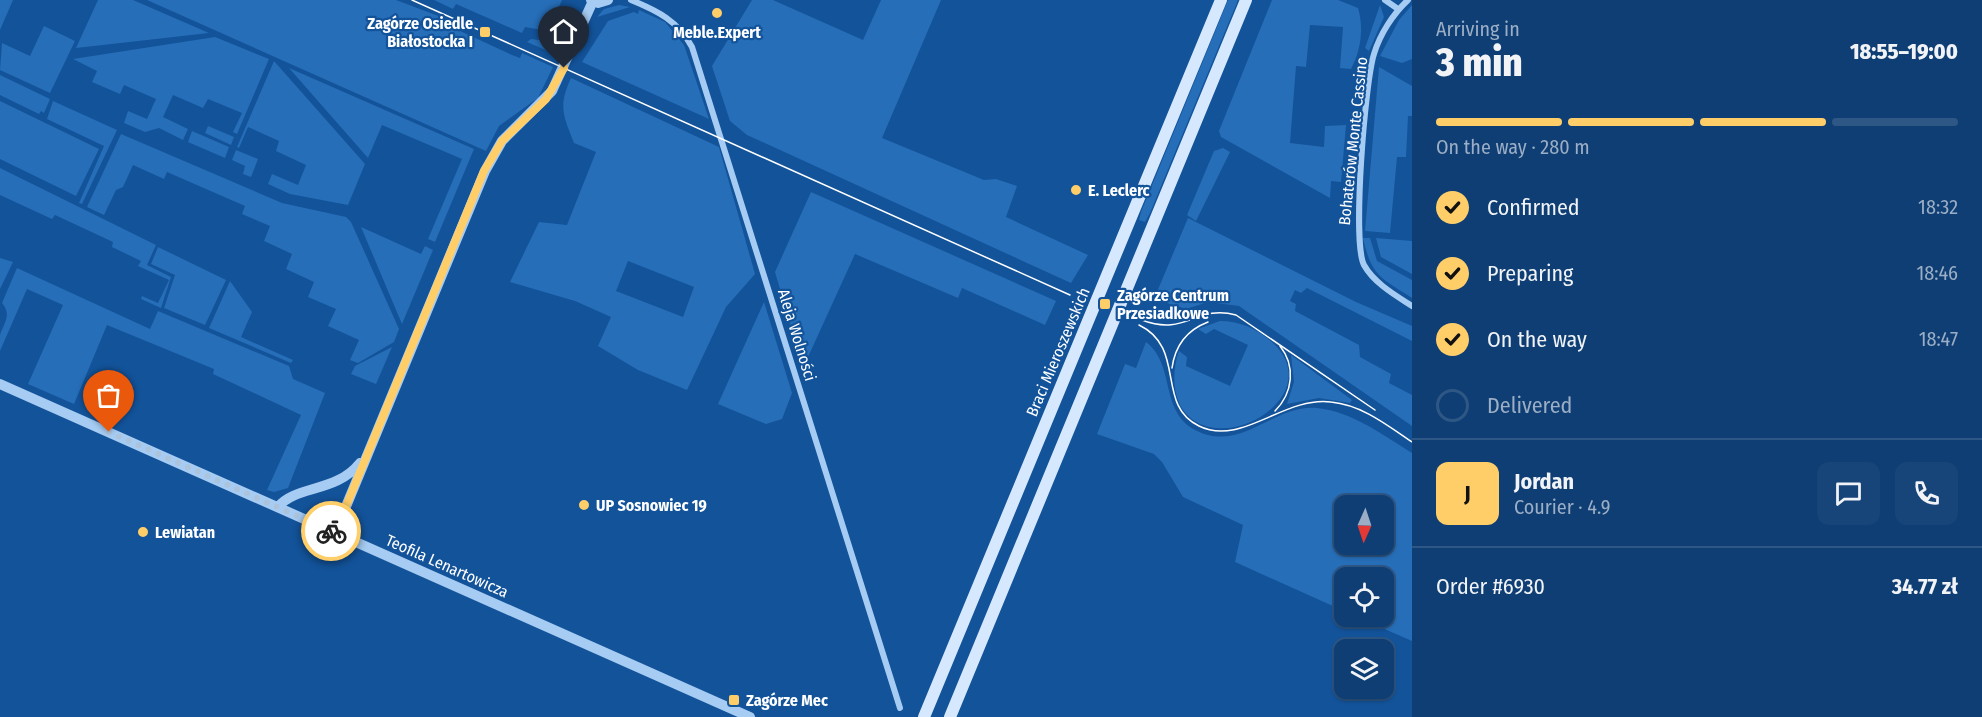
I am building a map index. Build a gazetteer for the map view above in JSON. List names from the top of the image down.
{
  "streets": {
    "main road": ["Braci Mieroszewskich"],
    "street": ["Bohaterów Monte Cassino", "Aleja Wolności", "Teofila Lenartowicza"]
  },
  "places": {
    "other": [
      "Meble.Expert",
      "E. Leclerc",
      "UP Sosnowiec 19",
      "Lewiatan"
    ],
    "transit": ["Zagórze Osiedle Białostocka I", "Zagórze Centrum Przesiadkowe", "Zagórze Mec"]
  },
  "north": "bottom",
  "page": {
    "heading": ["3 min", "Arriving in", "18:55–19:00"],
    "panel": [
      "Jordan",
      "Courier · 4.9",
      "Order #6930",
      "34.77 zł"
    ],
    "bar": "On the way · 280 m",
    "list": [
      ["Confirmed", "18:32"],
      ["Preparing", "18:46"],
      ["On the way", "18:47"],
      "Delivered"
    ],
    "round": "J"
  }
}
